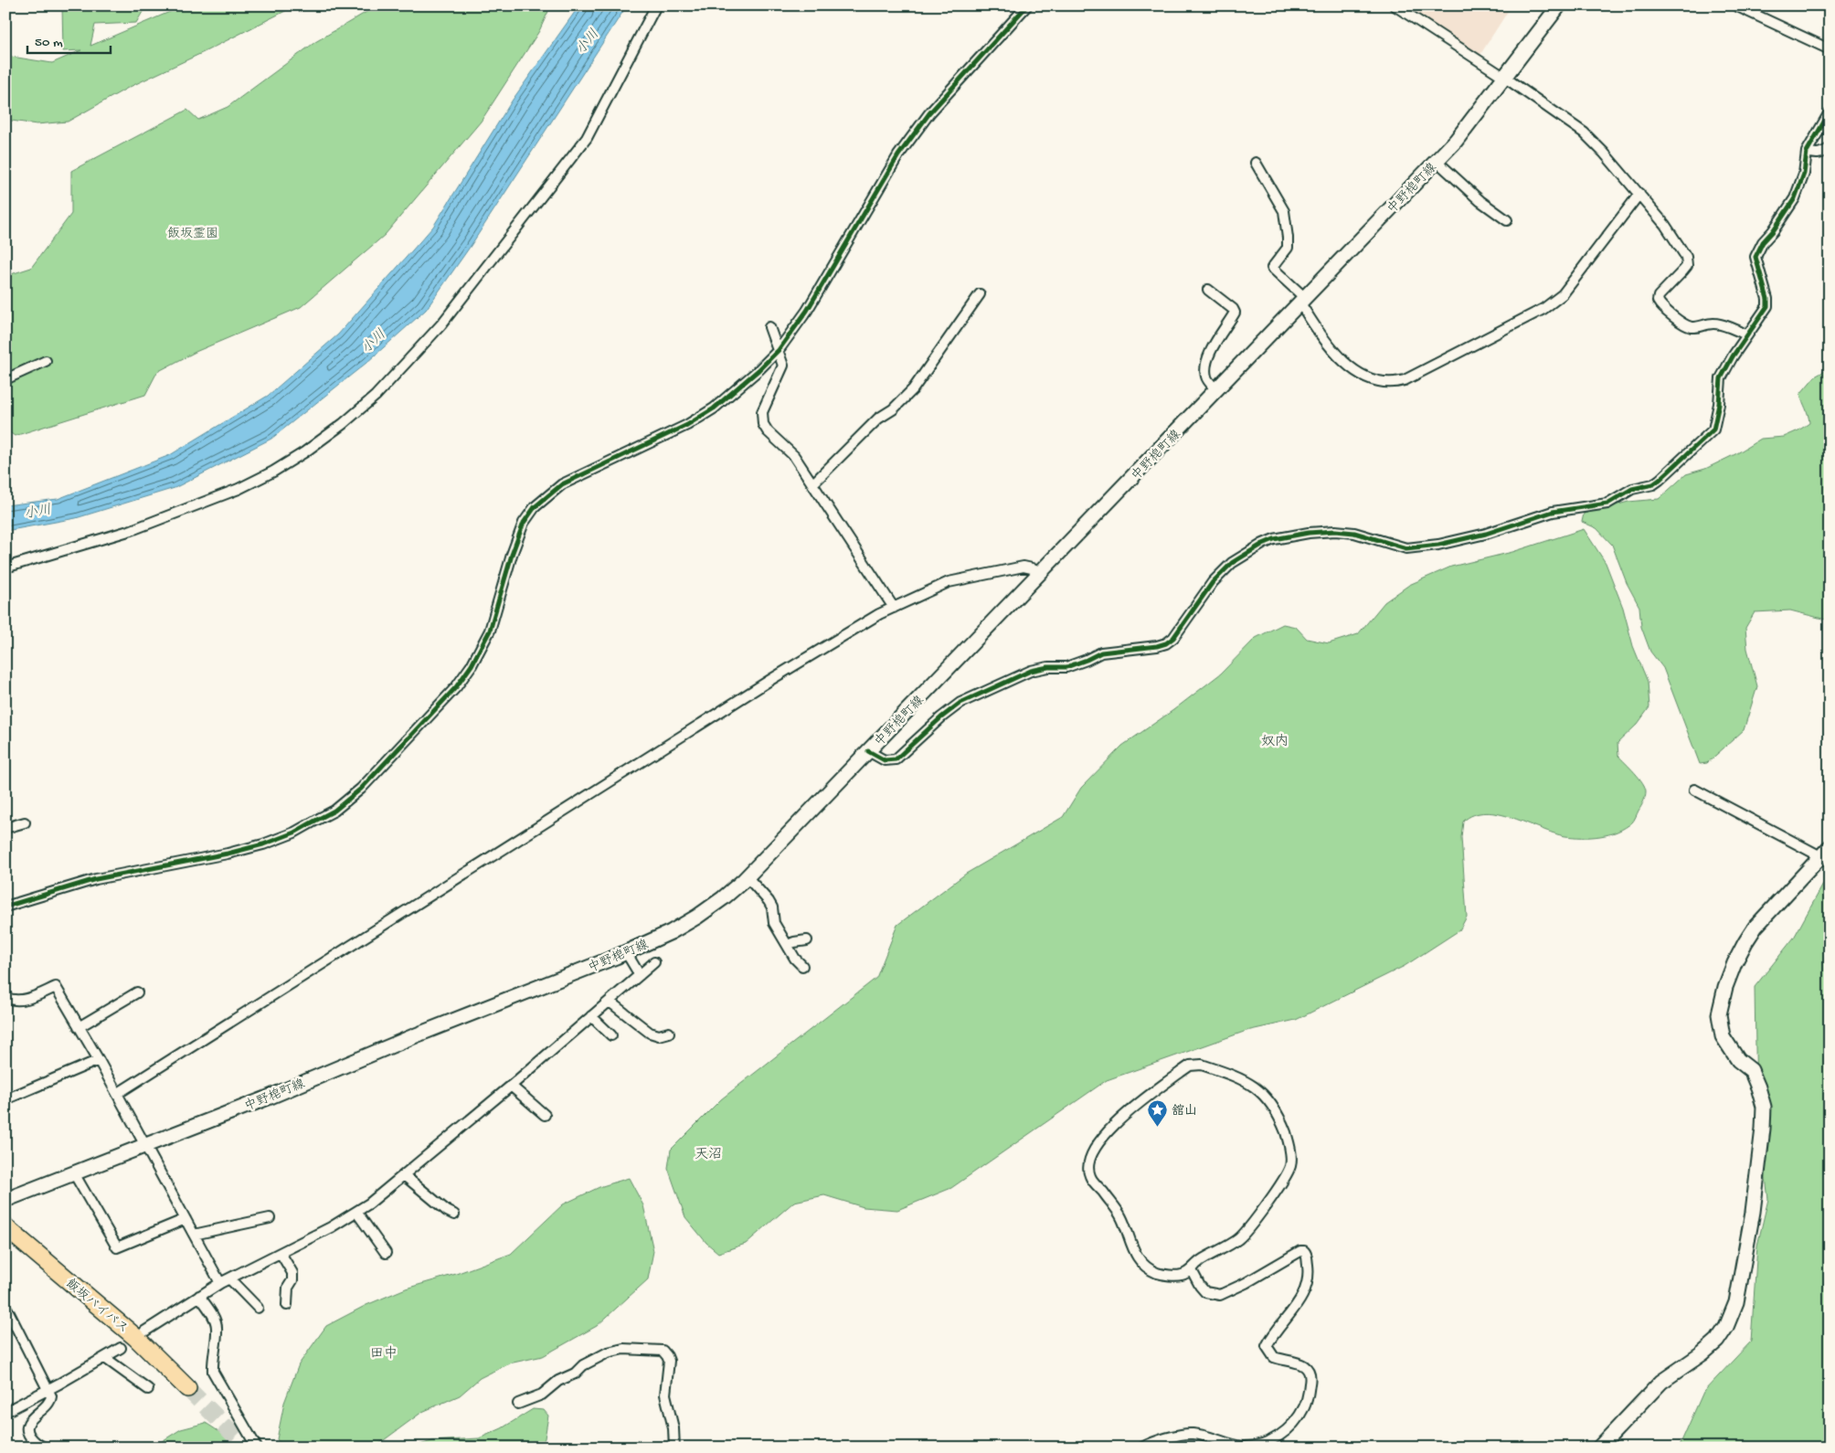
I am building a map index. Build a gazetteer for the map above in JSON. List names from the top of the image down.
{
  "streets": {
    "highway": ["飯坂バイパス"],
    "main road": ["中野梍町線"]
  },
  "districts": ["奴内", "天沼", "田中"],
  "water": ["小川"],
  "parks": ["飯坂霊園"],
  "places": {
    "place": ["舘山"]
  },
  "scale_bar": "50 m"
}
